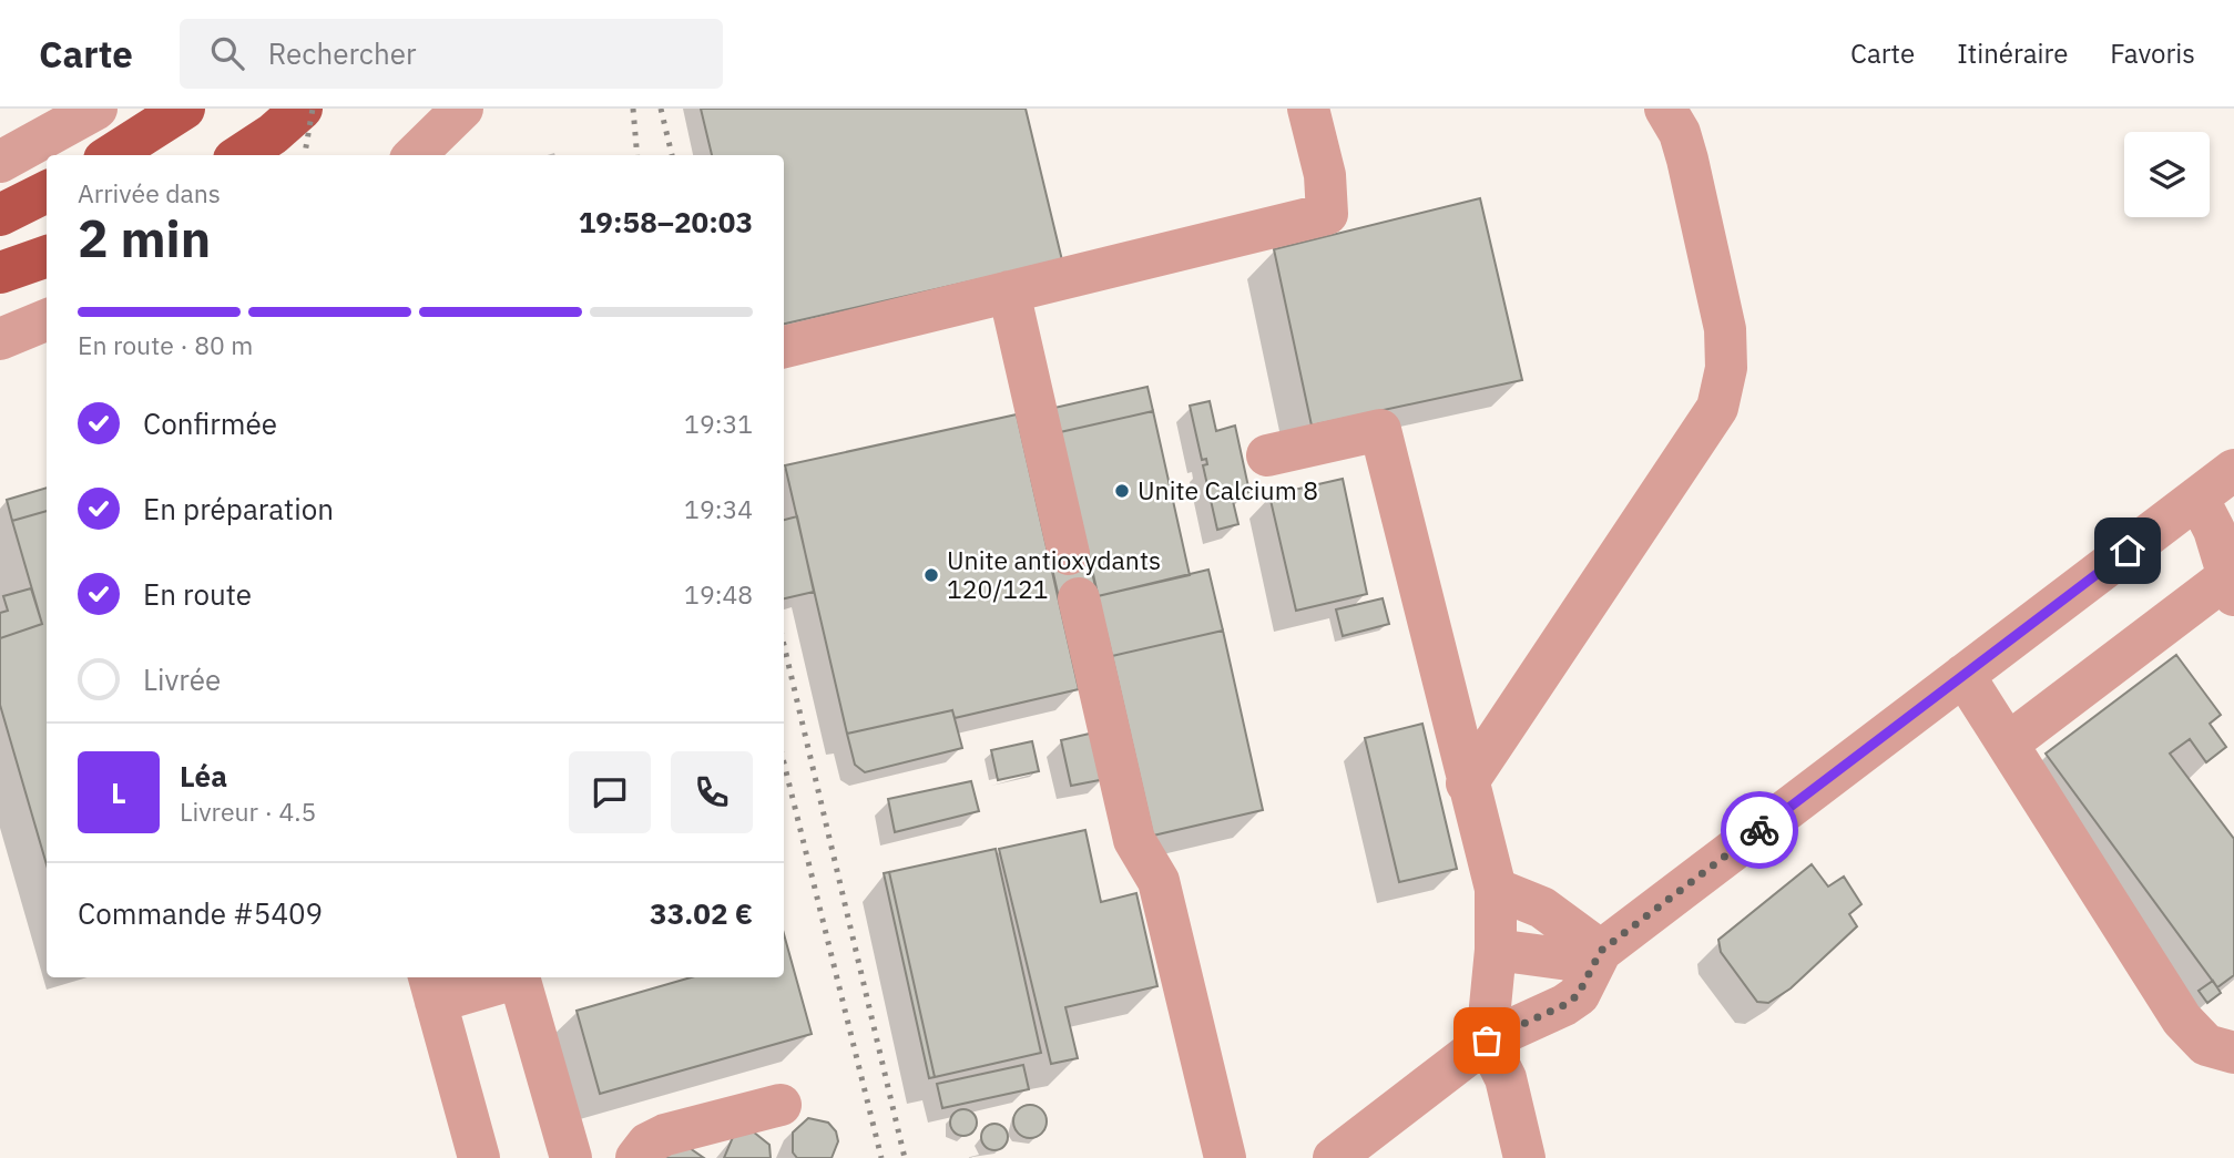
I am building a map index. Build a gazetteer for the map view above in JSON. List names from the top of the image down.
{
  "places": ["Unite Calcium 8", "Unite antioxydants 120/121"],
  "page": {
    "header": "Carte",
    "search": "Rechercher",
    "nav": ["Carte", "Itinéraire", "Favoris"],
    "heading": ["2 min", "Arrivée dans", "19:58–20:03"],
    "panel": [
      "Léa",
      "Livreur · 4.5",
      "Commande #5409",
      "33.02 €"
    ],
    "bar": "En route · 80 m",
    "list": [
      ["Confirmée", "19:31"],
      ["En préparation", "19:34"],
      ["En route", "19:48"],
      "Livrée"
    ],
    "round": "L"
  }
}
